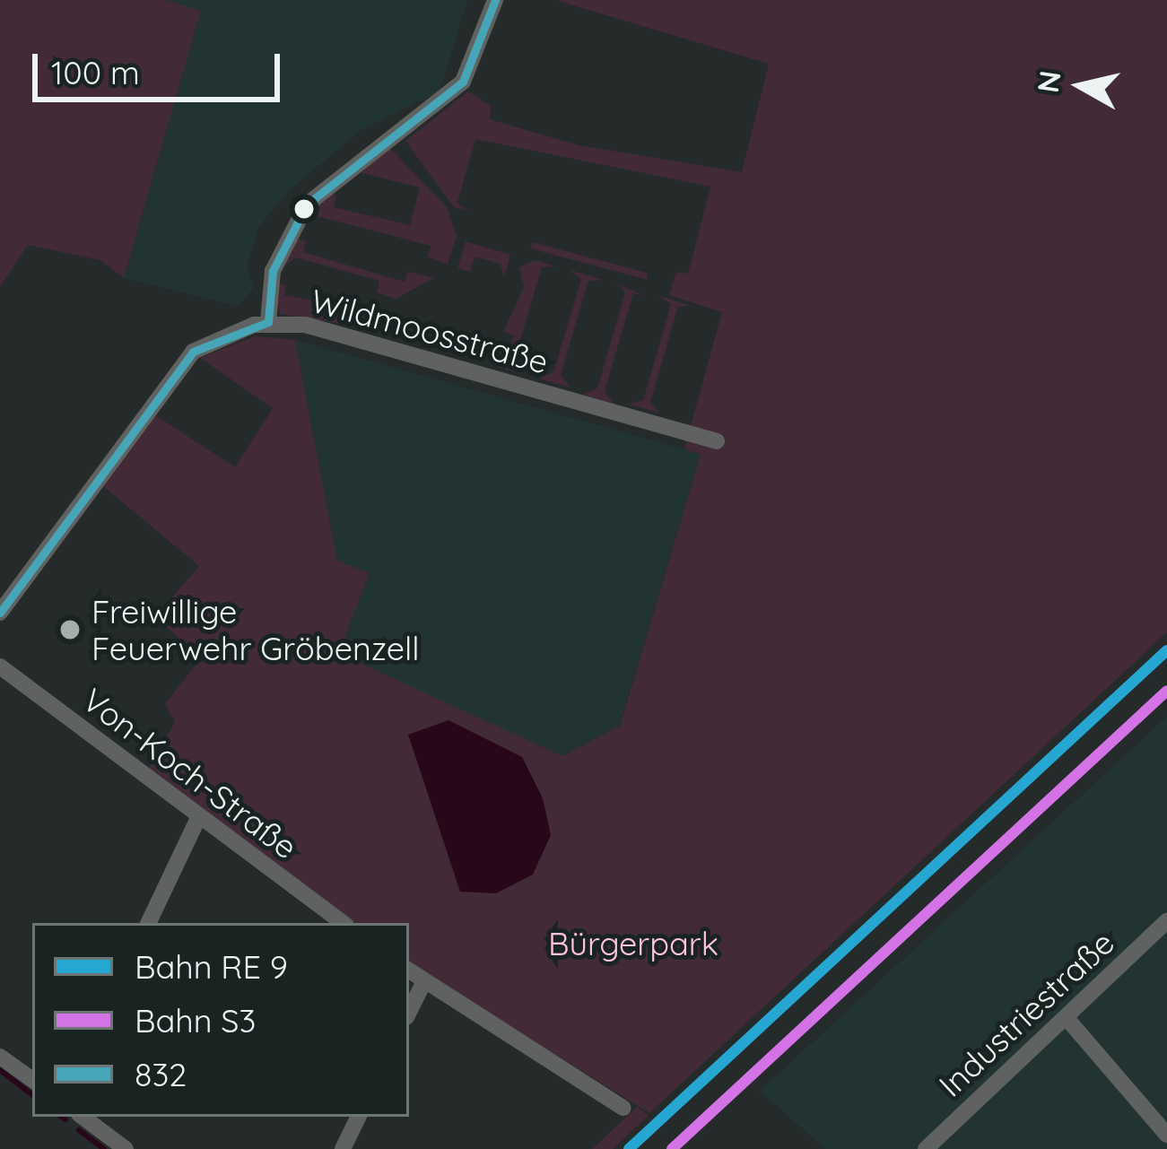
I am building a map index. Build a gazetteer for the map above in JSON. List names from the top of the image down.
{
  "streets": {
    "street": ["Wildmoosstraße", "Von-Koch-Straße", "Industriestraße"]
  },
  "parks": ["Bürgerpark"],
  "places": ["Freiwillige Feuerwehr Gröbenzell"],
  "lines": ["transit line 832", "rail line S3"],
  "legend": ["Bahn RE 9", "Bahn S3", "832"],
  "scale_bar": "100 m",
  "north": "left"
}
